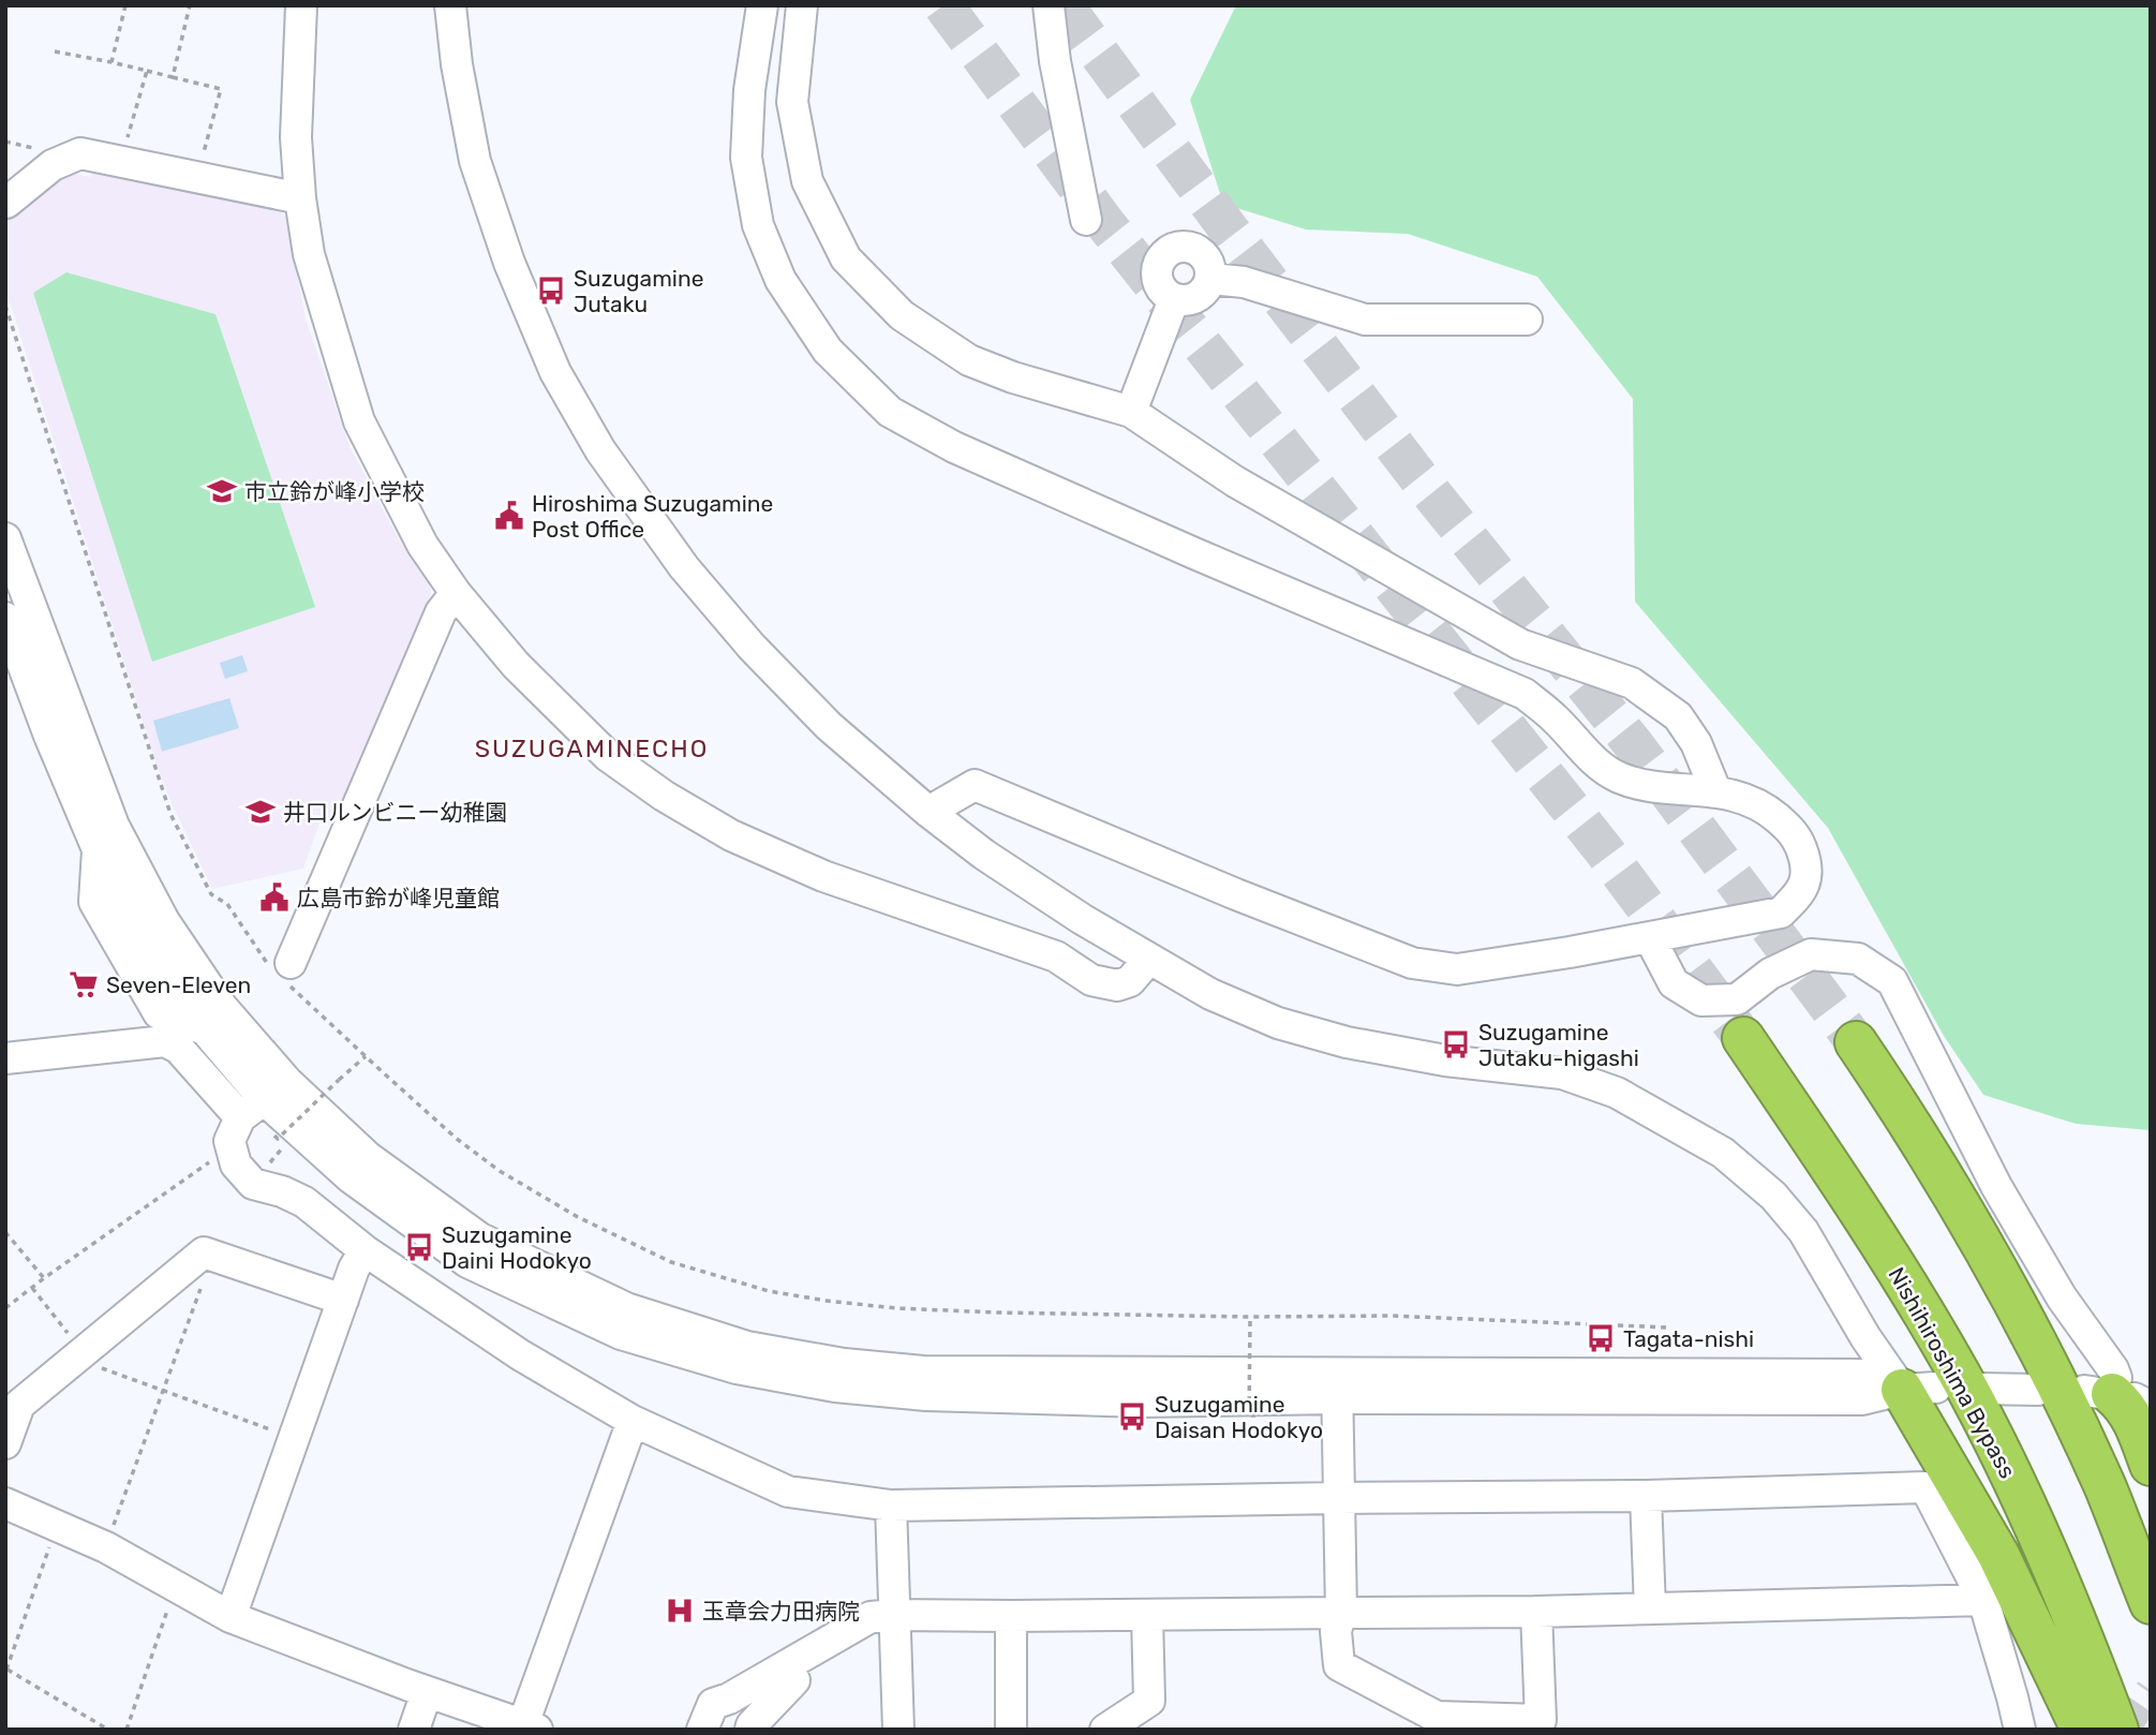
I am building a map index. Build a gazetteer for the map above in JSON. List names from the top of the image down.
{
  "streets": {
    "highway": ["Nishihiroshima Bypass"]
  },
  "districts": ["SUZUGAMINECHO"],
  "places": {
    "bus stop": [
      "Suzugamine Jutaku",
      "Suzugamine Jutaku-higashi",
      "Suzugamine Daini Hodokyo",
      "Tagata-nishi",
      "Suzugamine Daisan Hodokyo"
    ],
    "school or university": ["市立鈴が峰小学校", "井口ルンビニー幼稚園"],
    "public building": ["Hiroshima Suzugamine Post Office", "広島市鈴が峰児童館"],
    "supermarket": ["Seven-Eleven"],
    "hospital": ["玉章会力田病院"]
  }
}
